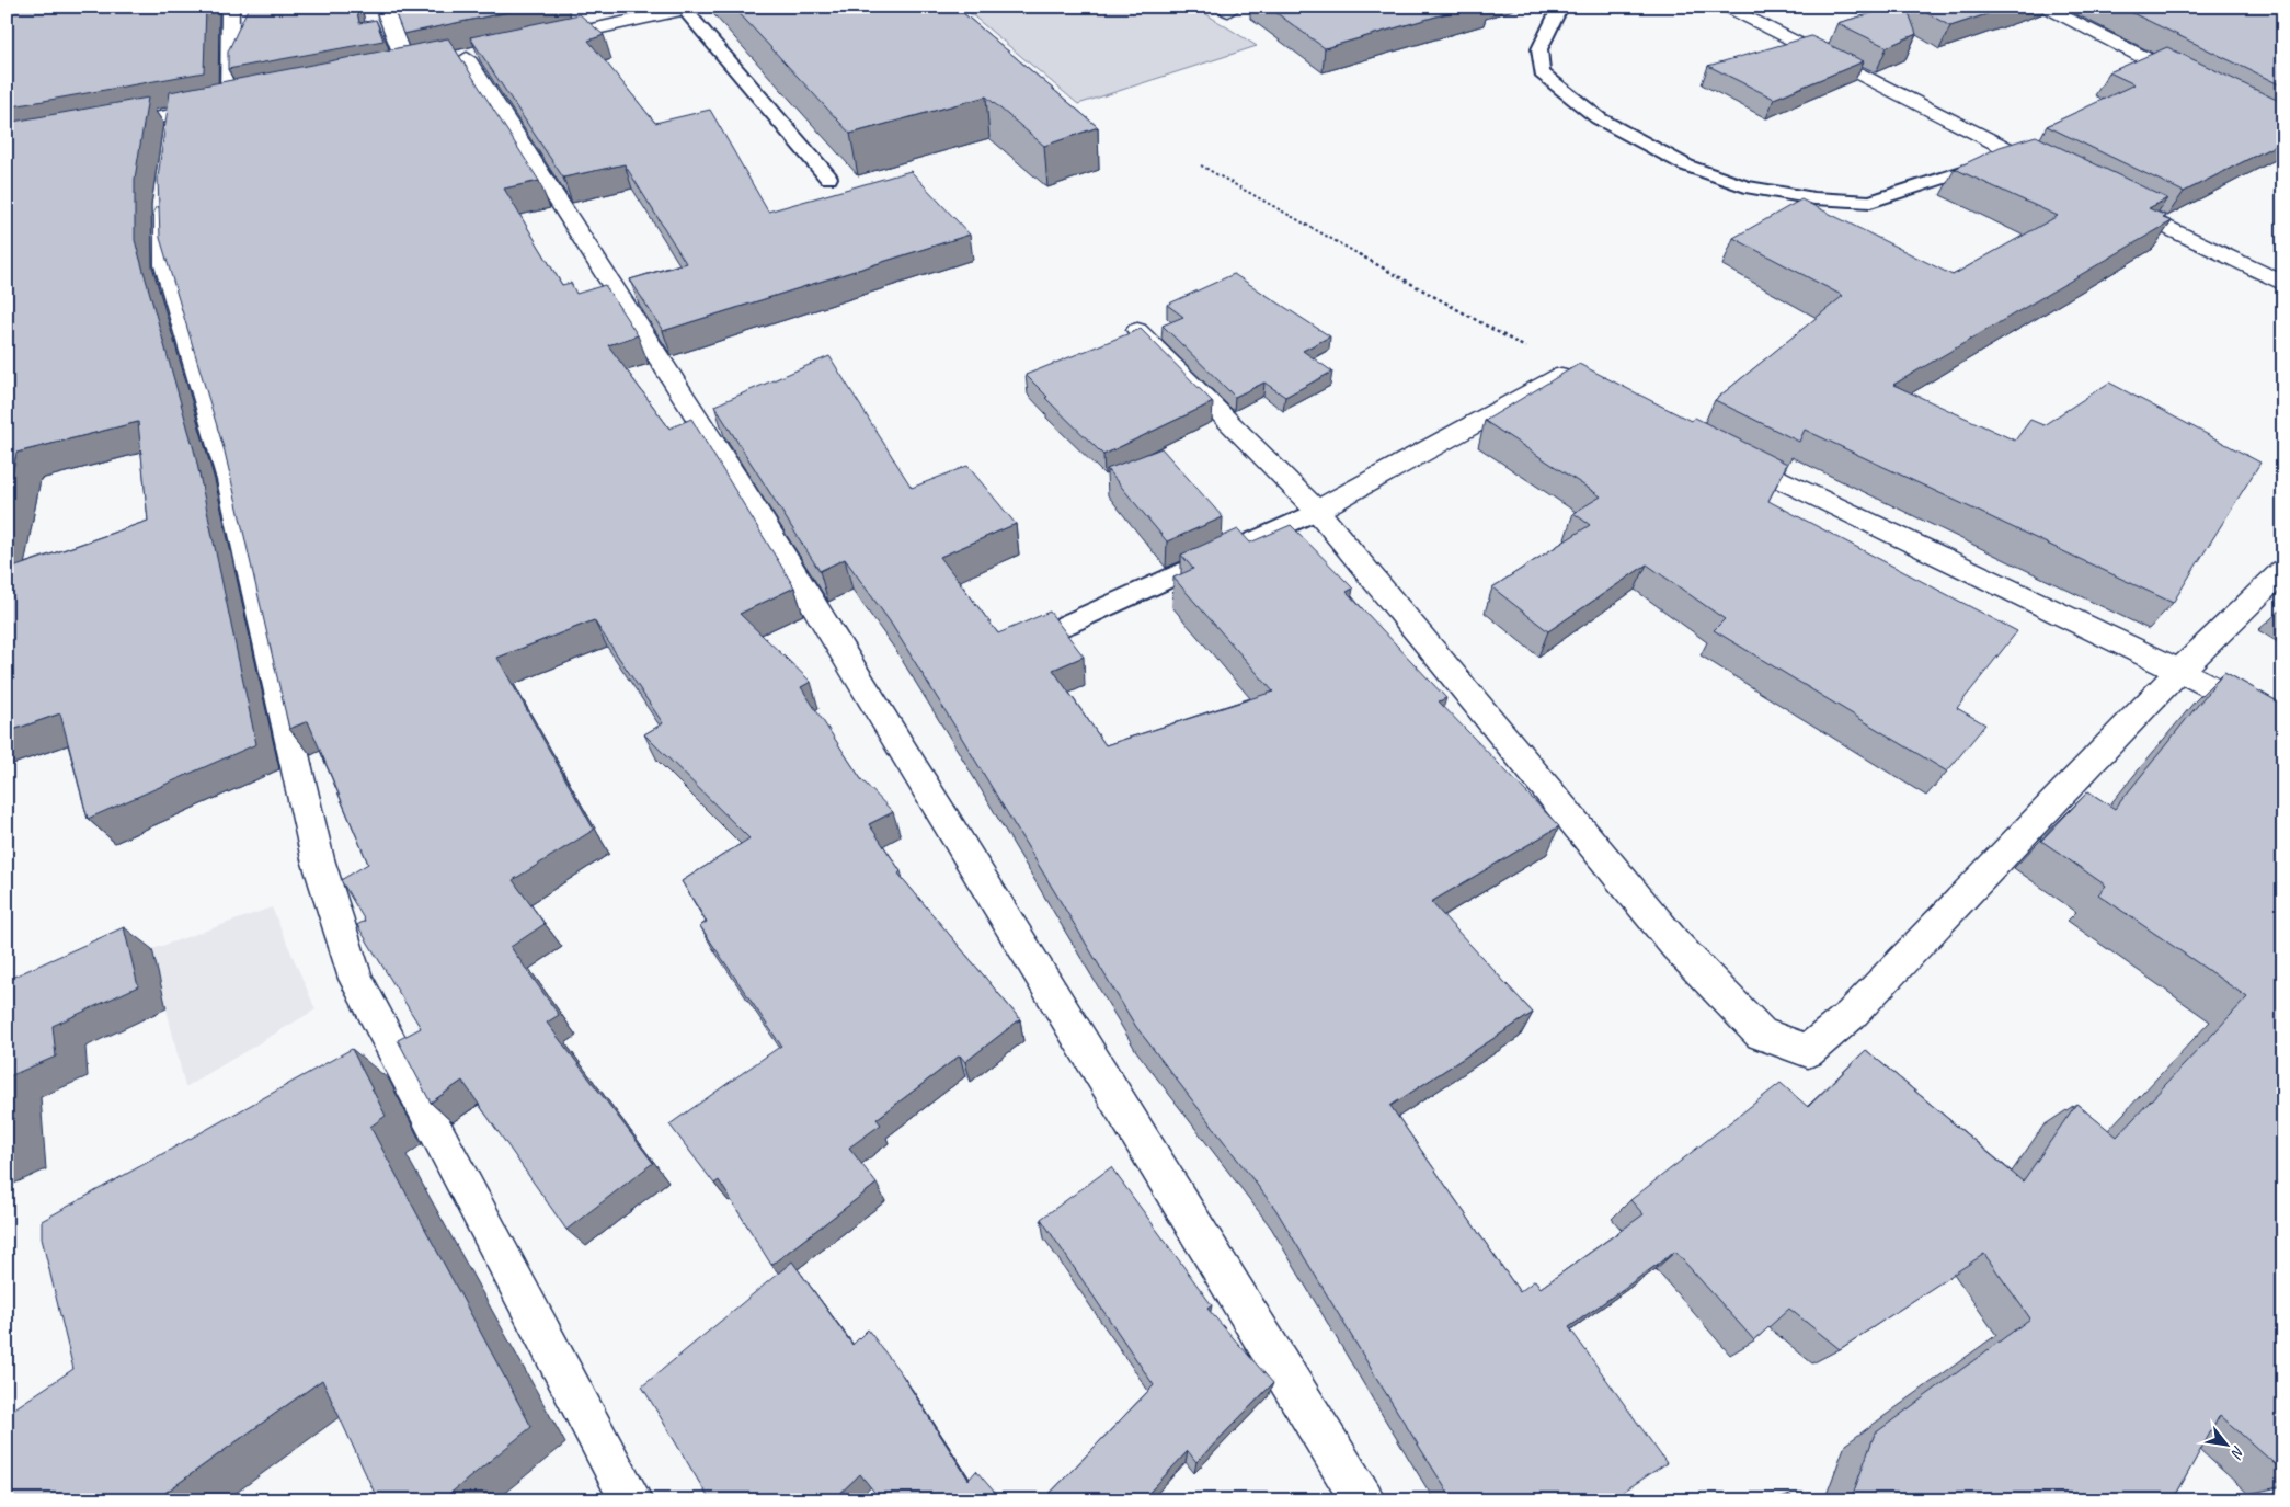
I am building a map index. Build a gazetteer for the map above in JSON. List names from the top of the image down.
{
  "north": "bottom right"
}
